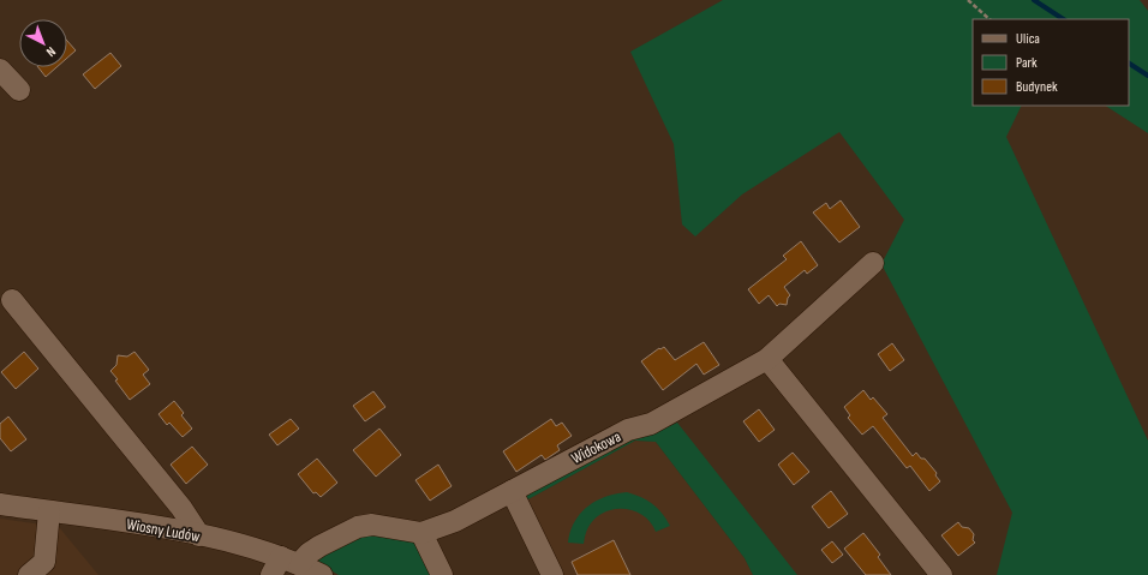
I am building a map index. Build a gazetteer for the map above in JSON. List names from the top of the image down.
{
  "streets": {
    "street": ["Widokowa", "Wiosny Ludów"]
  },
  "crossings": [
    ["Widokowa", "Wiosny Ludów"]
  ],
  "legend": ["Ulica", "Park", "Budynek"],
  "north": "bottom right"
}
